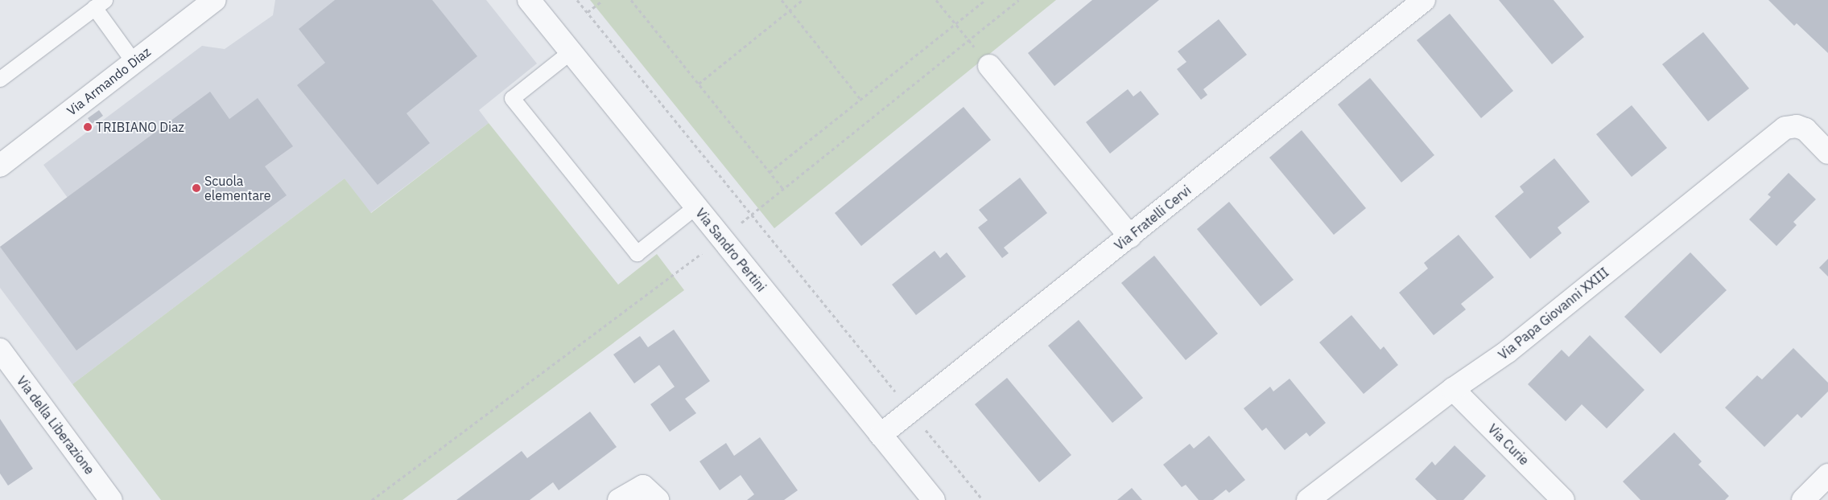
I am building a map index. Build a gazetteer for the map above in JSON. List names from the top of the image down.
{
  "streets": {
    "street": [
      "Via Armando Diaz",
      "Via Fratelli Cervi",
      "Via Sandro Pertini",
      "Via Papa Giovanni XXIII",
      "Via della Liberazione",
      "Via Curie"
    ]
  },
  "crossings": [
    ["Via Fratelli Cervi", "Via Sandro Pertini"],
    ["Via Papa Giovanni XXIII", "Via Curie"]
  ],
  "places": ["TRIBIANO Diaz", "Scuola elementare"]
}
